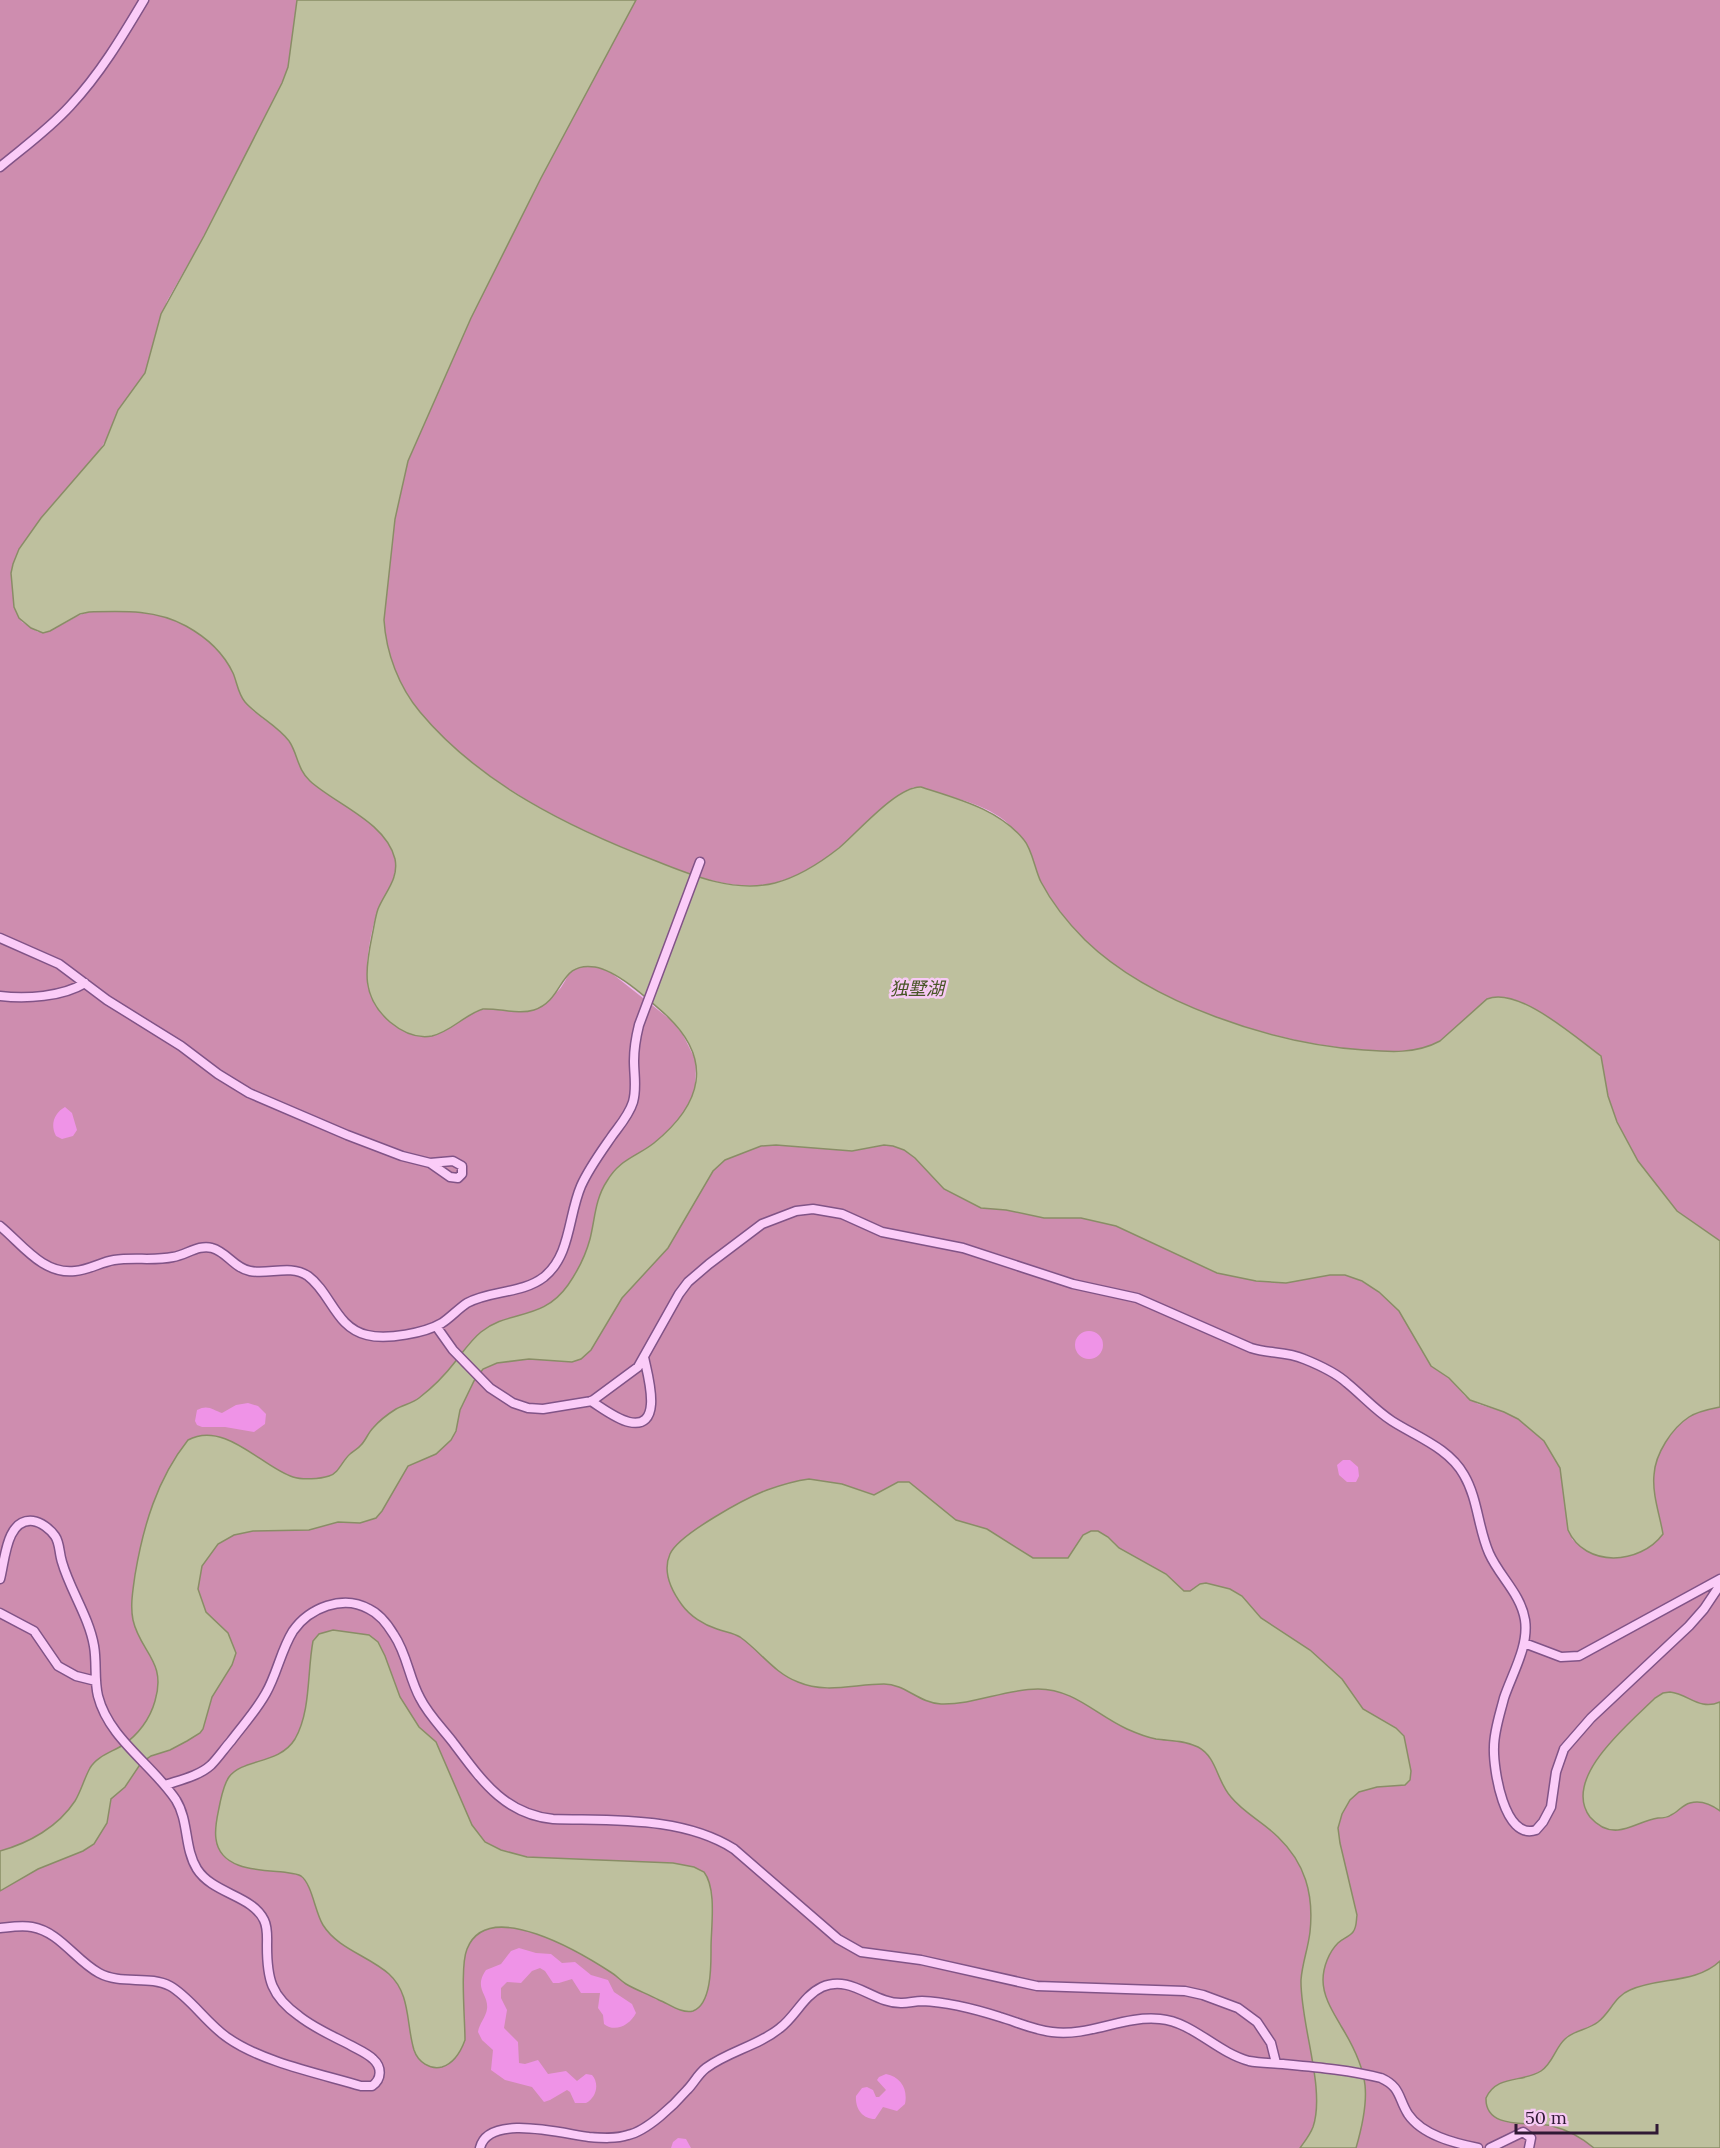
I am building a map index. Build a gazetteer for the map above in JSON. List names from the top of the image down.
{
  "water": ["独墅湖"],
  "scale_bar": "50 m"
}
